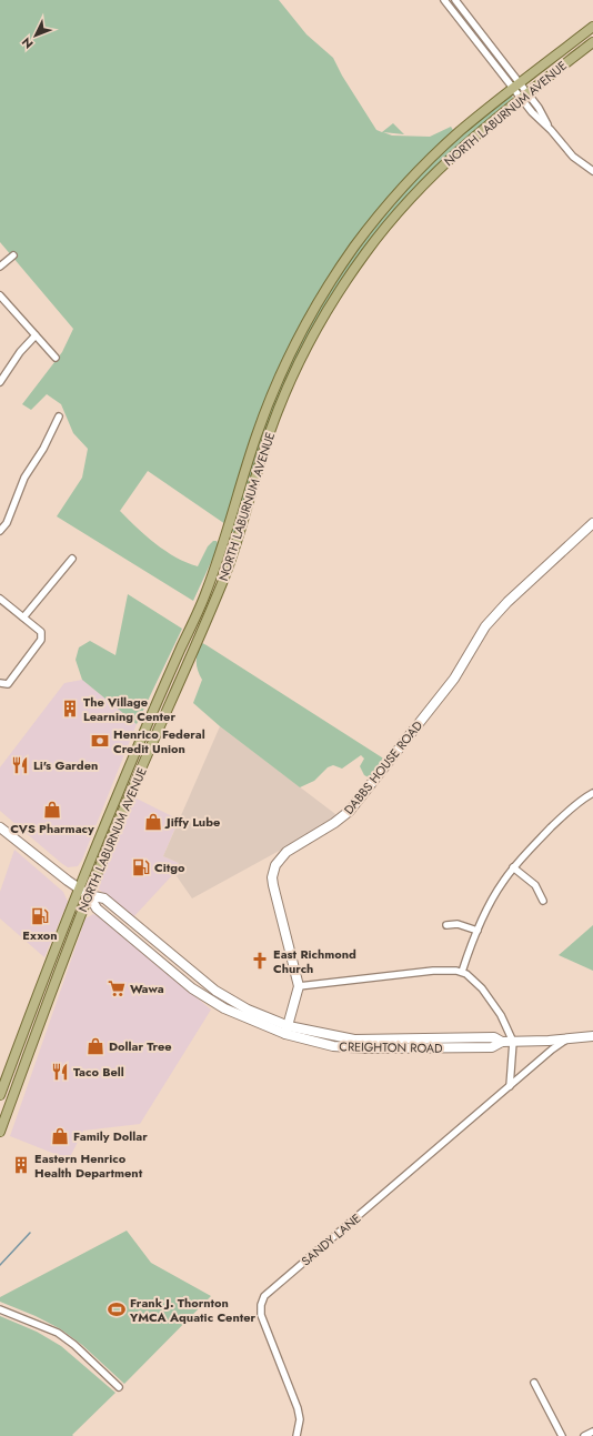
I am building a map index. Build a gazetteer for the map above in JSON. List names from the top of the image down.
{
  "streets": {
    "main road": ["NORTH LABURNUM AVENUE", "DABBS HOUSE ROAD", "CREIGHTON ROAD"],
    "street": ["SANDY LANE"]
  },
  "crossings": [
    ["NORTH LABURNUM AVENUE", "CREIGHTON ROAD"],
    ["DABBS HOUSE ROAD", "CREIGHTON ROAD"],
    ["CREIGHTON ROAD", "SANDY LANE"]
  ],
  "places": {
    "building": ["The Village Learning Center", "Eastern Henrico Health Department"],
    "bank": ["Henrico Federal Credit Union"],
    "restaurant": ["Li's Garden", "Taco Bell"],
    "shop": [
      "CVS Pharmacy",
      "Jiffy Lube",
      "Dollar Tree",
      "Family Dollar"
    ],
    "fuel station": ["Citgo", "Exxon"],
    "church": ["East Richmond Church"],
    "supermarket": ["Wawa"],
    "sports": ["Frank J. Thornton YMCA Aquatic Center"]
  },
  "north": "bottom left"
}
